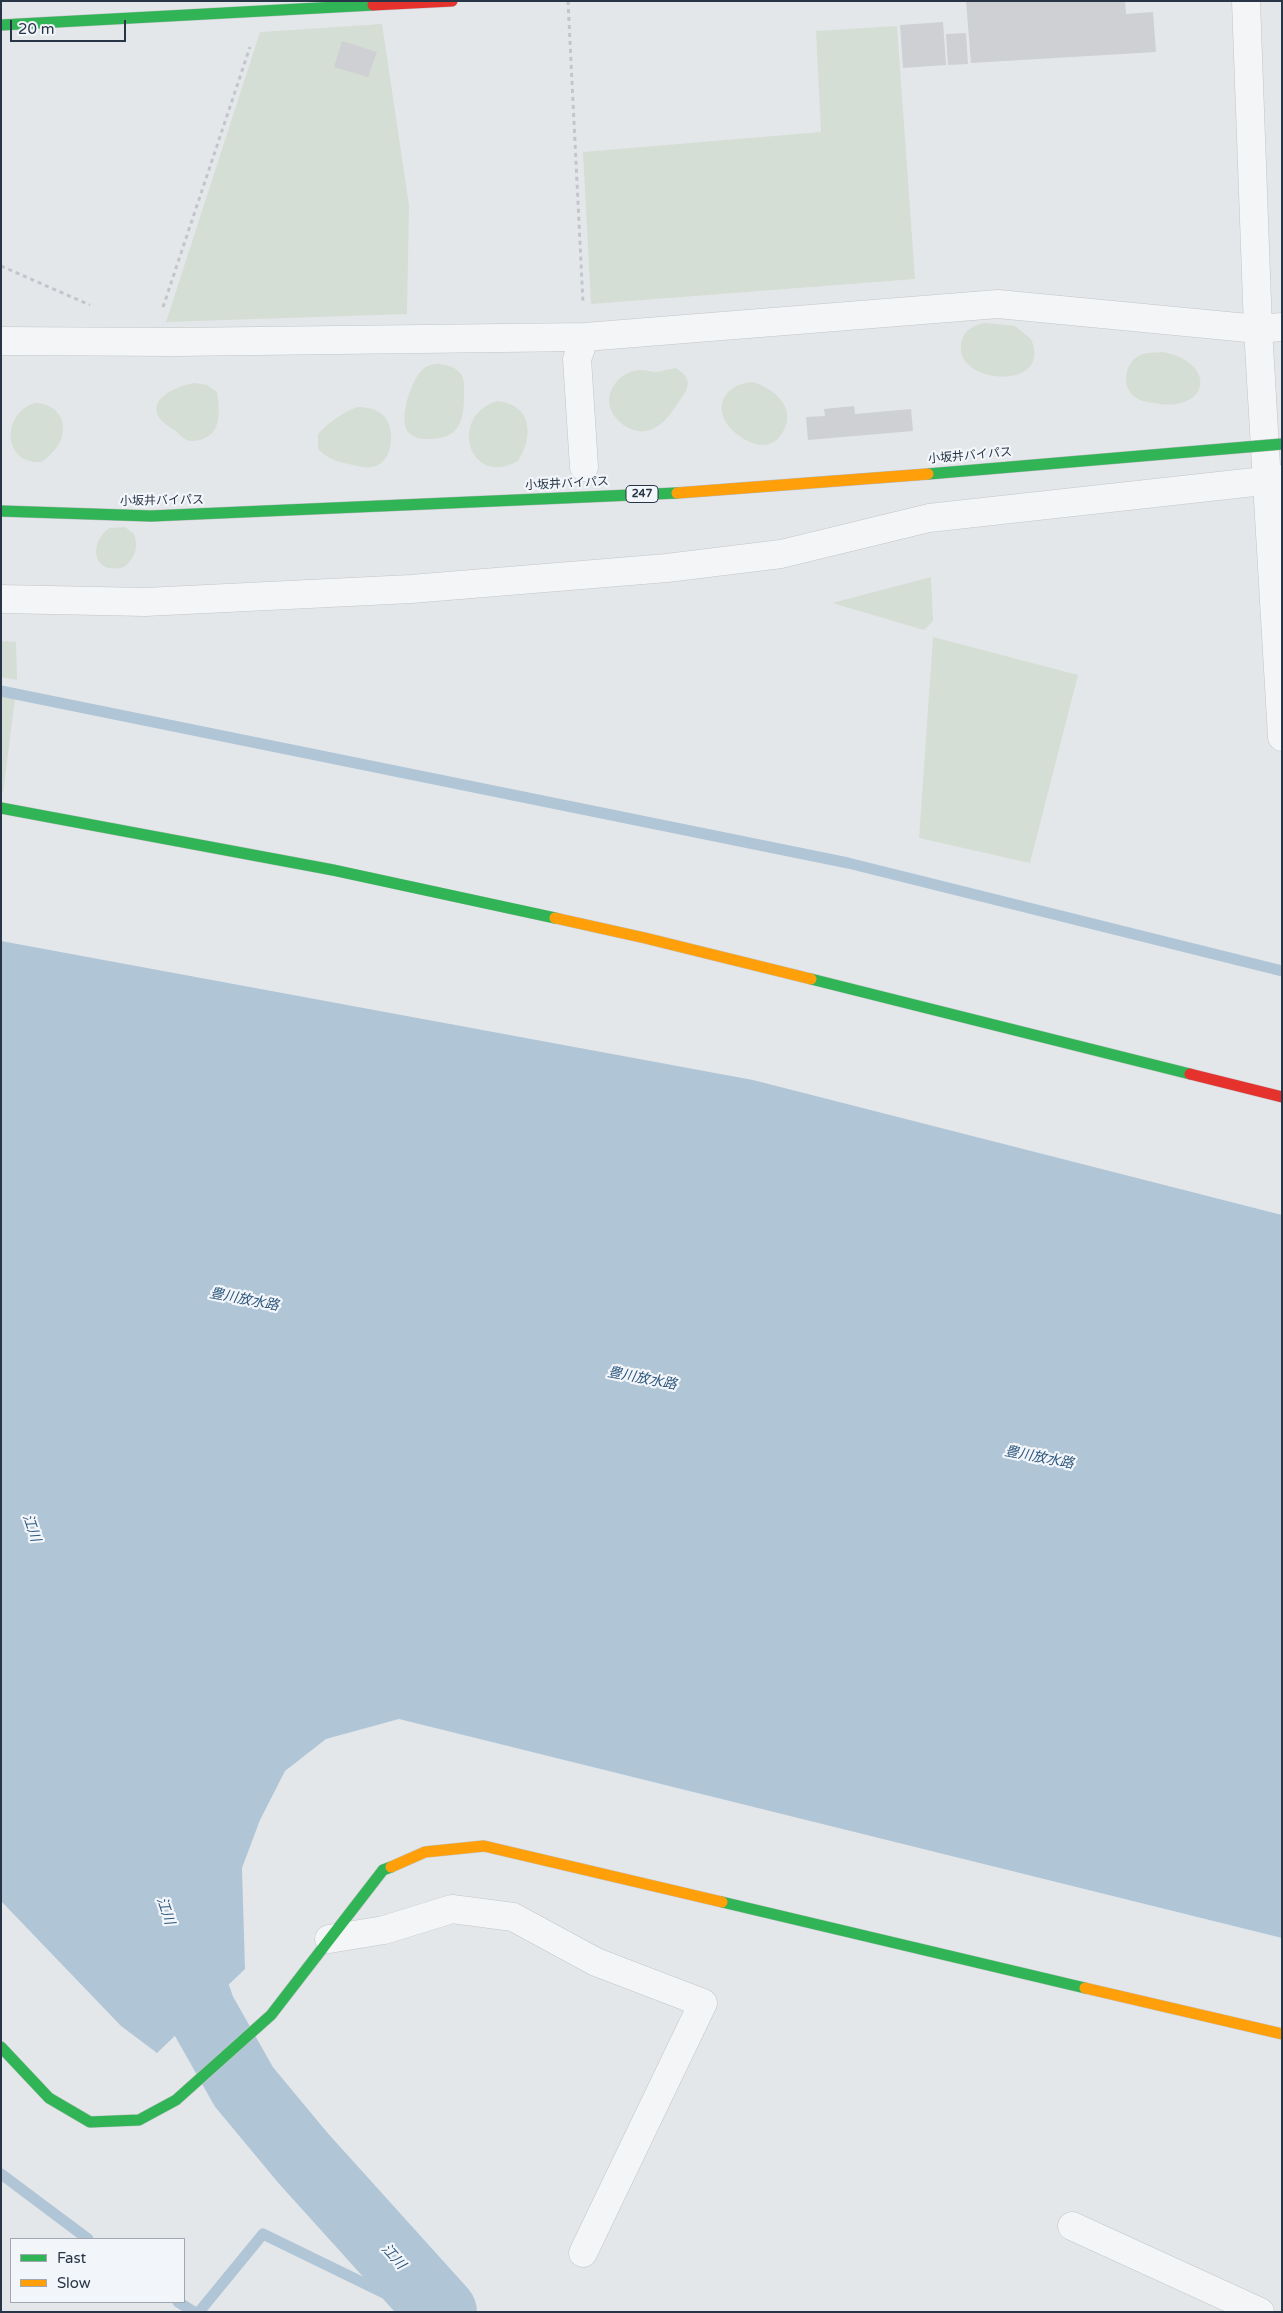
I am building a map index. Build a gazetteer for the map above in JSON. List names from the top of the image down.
{
  "streets": {
    "main road": ["小坂井バイパス", "247"]
  },
  "water": ["豊川放水路", "江川"],
  "legend": ["Fast", "Slow"],
  "scale_bar": "20 m"
}
